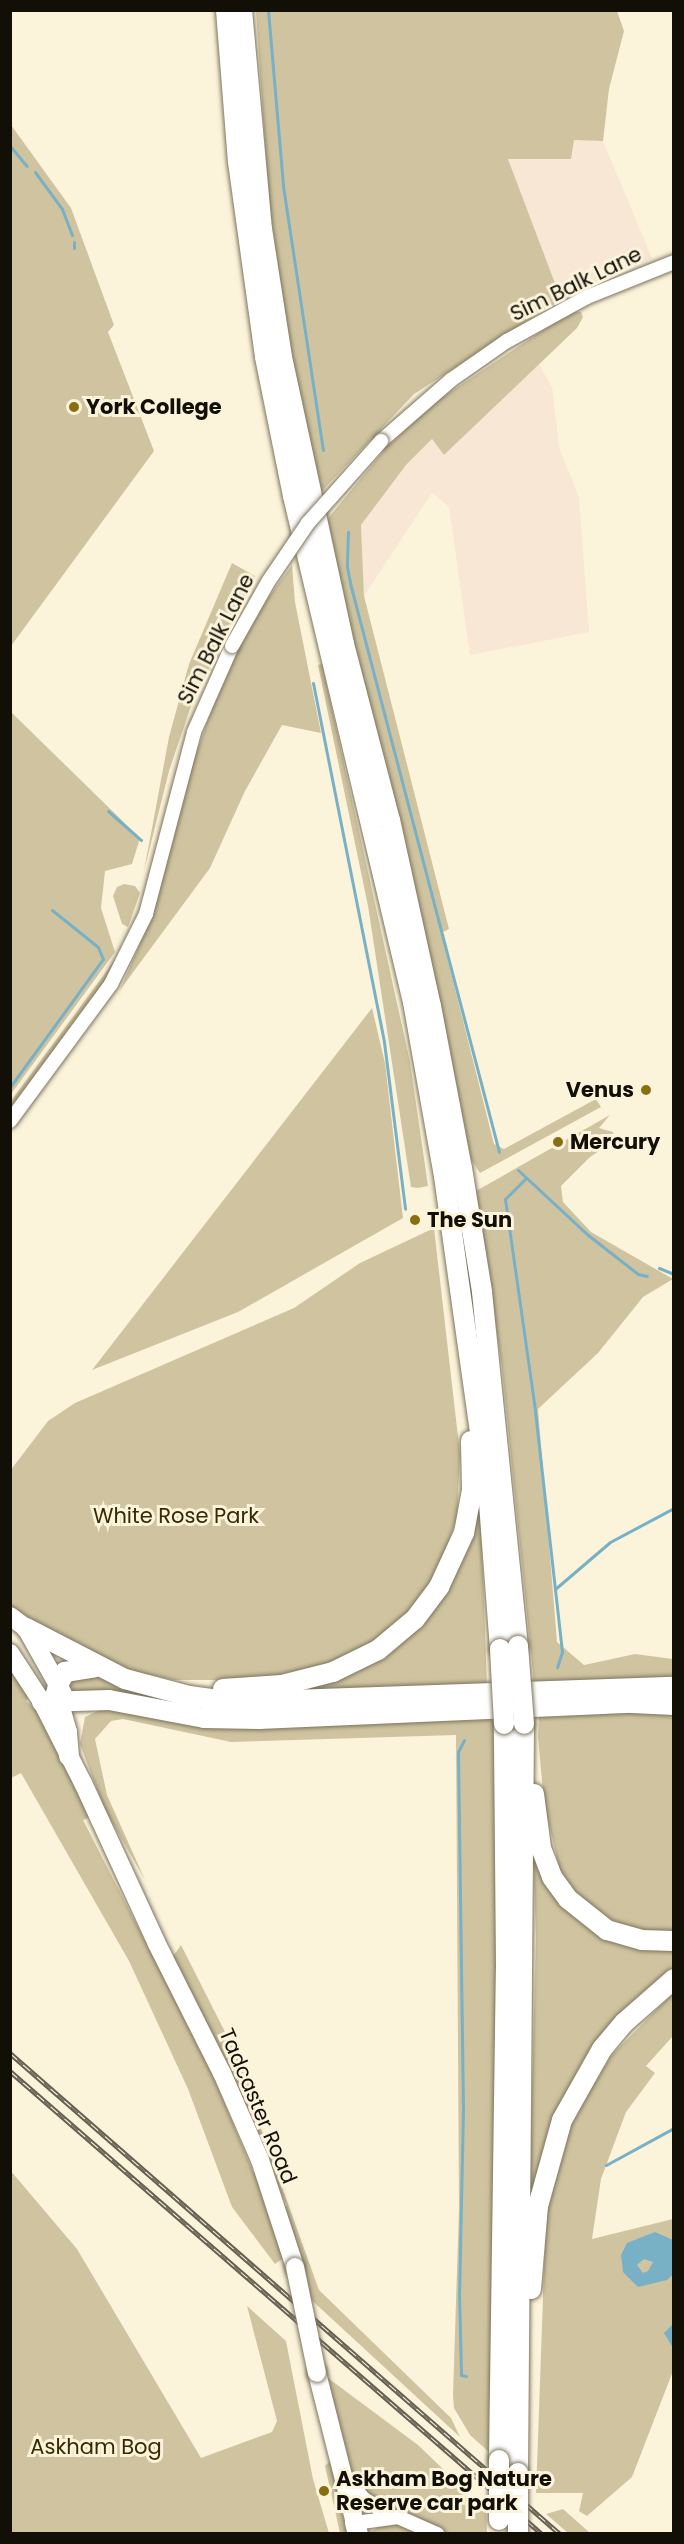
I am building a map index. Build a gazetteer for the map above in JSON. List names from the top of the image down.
{
  "streets": {
    "main road": ["Tadcaster Road"],
    "street": ["Sim Balk Lane"]
  },
  "parks": ["White Rose Park", "Askham Bog"],
  "places": [
    "York College",
    "Venus",
    "Mercury",
    "The Sun",
    "Askham Bog Nature Reserve car park"
  ]
}
